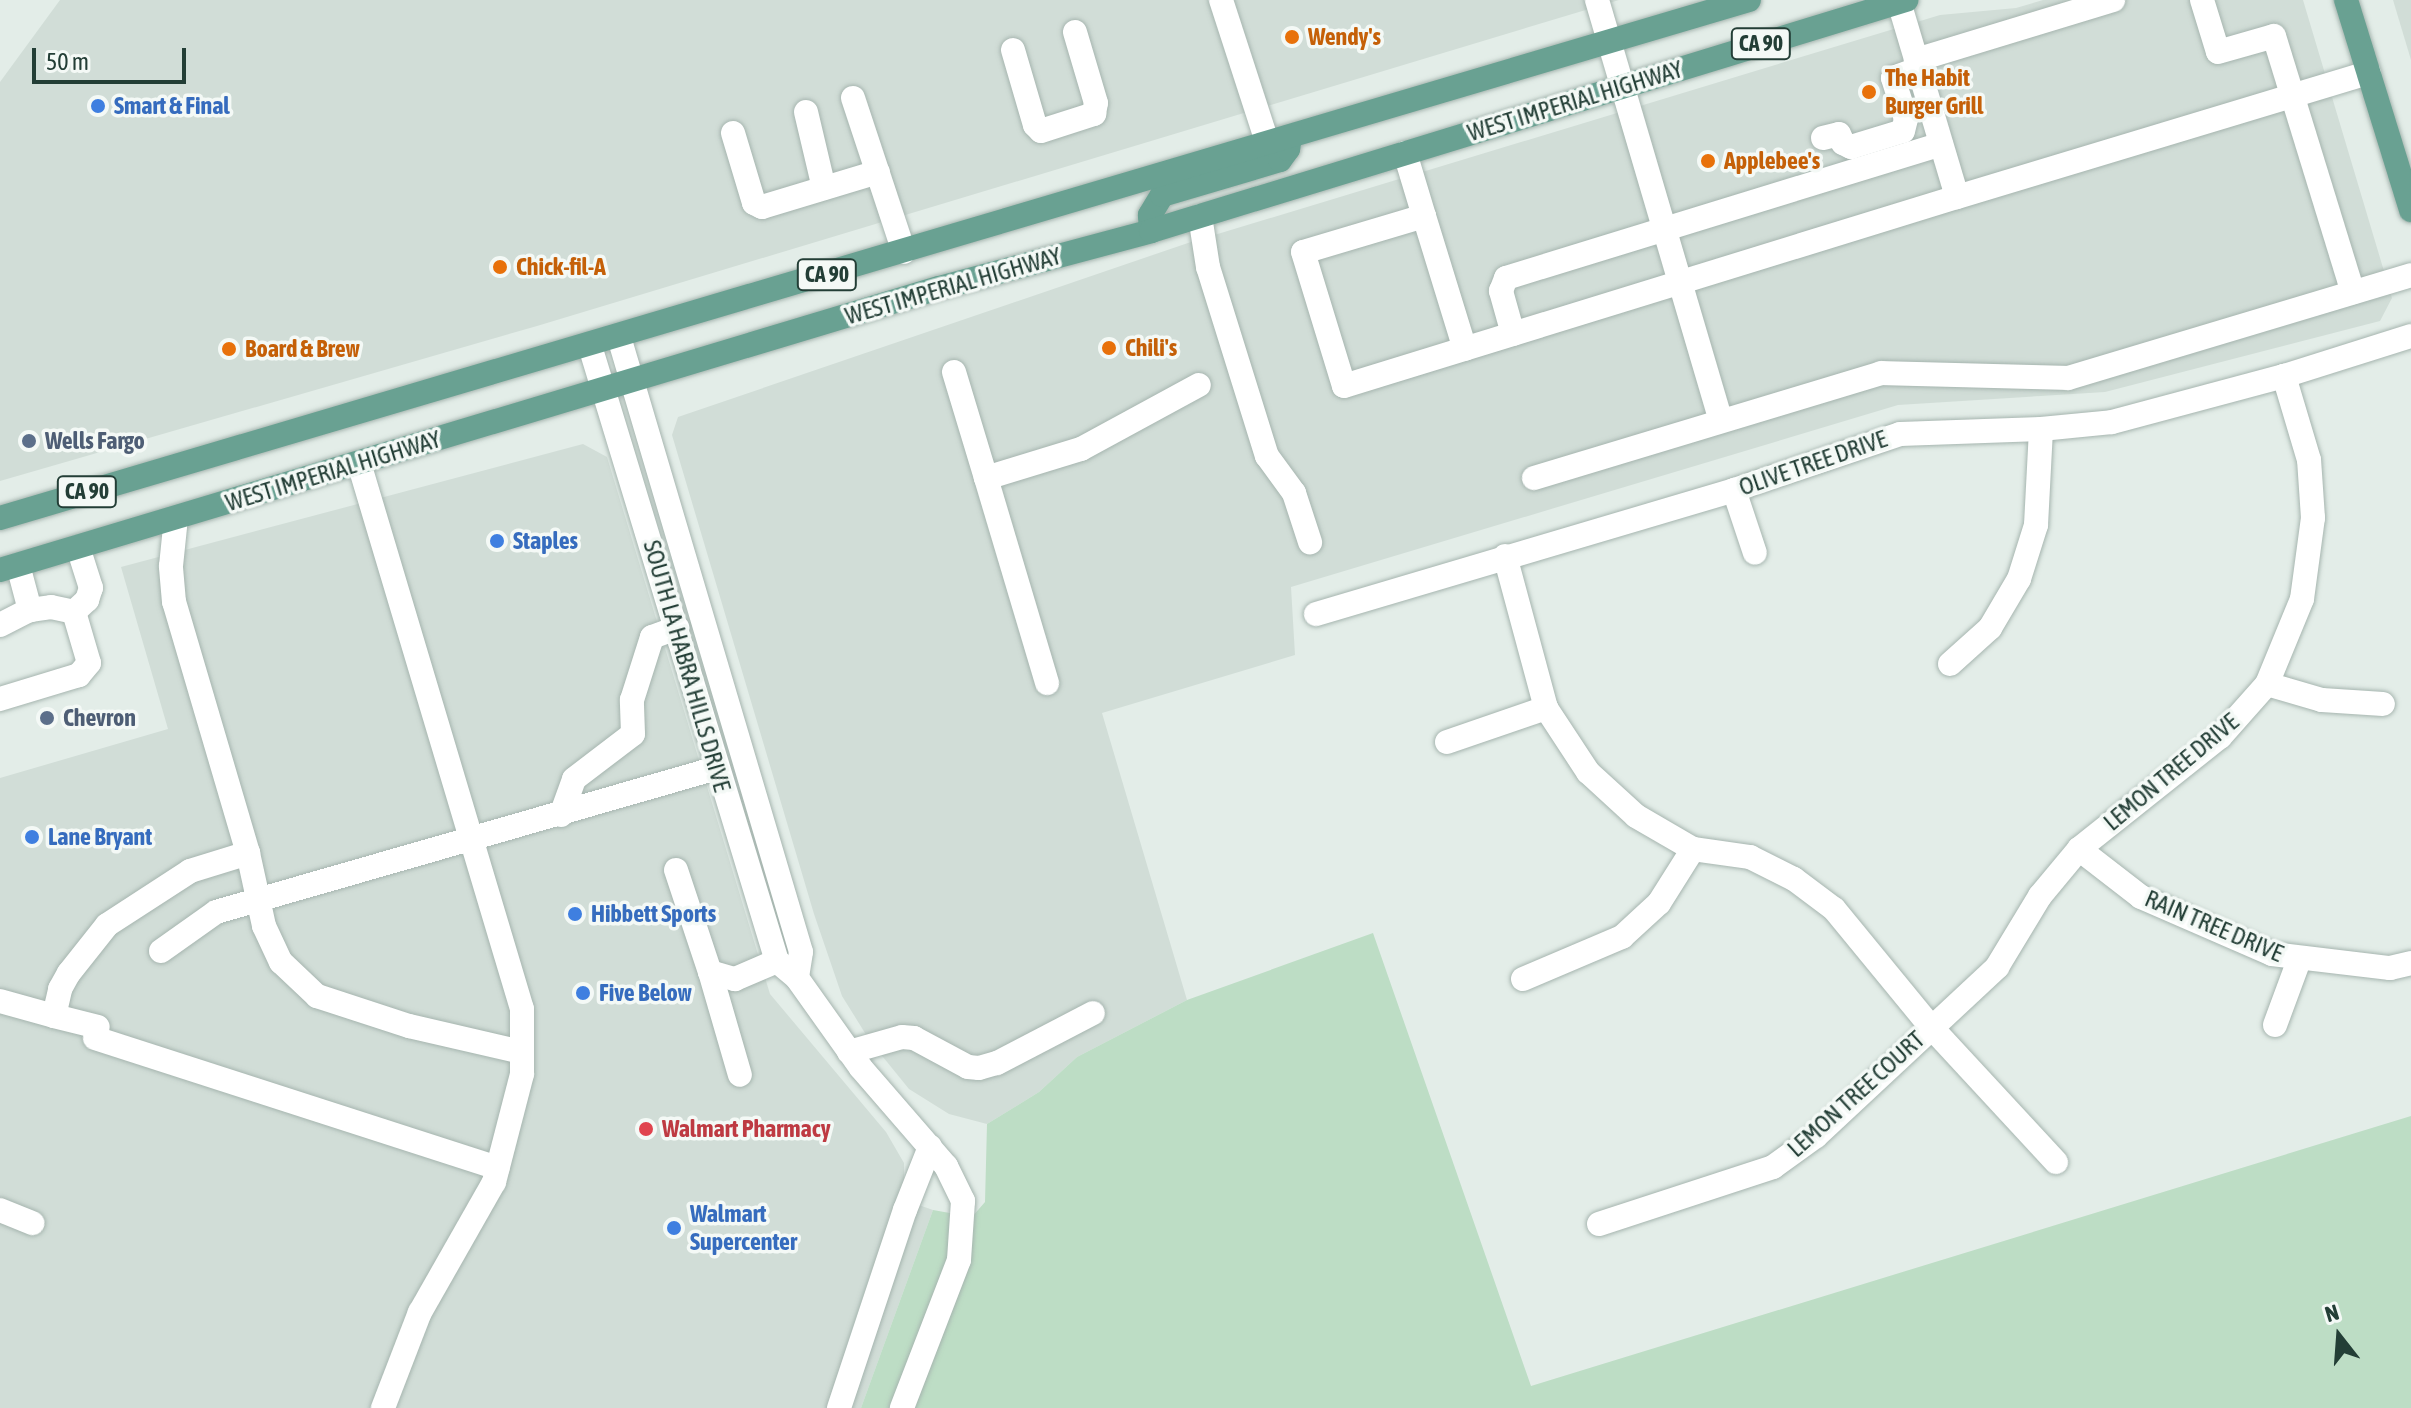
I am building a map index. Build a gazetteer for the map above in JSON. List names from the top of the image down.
{
  "streets": {
    "main road": ["CA 90", "WEST IMPERIAL HIGHWAY"],
    "street": [
      "OLIVE TREE DRIVE",
      "SOUTH LA HABRA HILLS DRIVE",
      "LEMON TREE DRIVE",
      "RAIN TREE DRIVE",
      "LEMON TREE COURT"
    ]
  },
  "crossings": [
    ["WEST IMPERIAL HIGHWAY", "SOUTH LA HABRA HILLS DRIVE"],
    ["OLIVE TREE DRIVE", "LEMON TREE DRIVE"],
    ["LEMON TREE DRIVE", "RAIN TREE DRIVE"],
    ["LEMON TREE DRIVE", "LEMON TREE COURT"]
  ],
  "places": [
    "Wendy's",
    "The Habit Burger Grill",
    "Smart & Final",
    "Applebee's",
    "Chick-fil-A",
    "Chili's",
    "Board & Brew",
    "Wells Fargo",
    "Staples",
    "Chevron",
    "Lane Bryant",
    "Hibbett Sports",
    "Five Below",
    "Walmart Pharmacy",
    "Walmart Supercenter"
  ],
  "scale_bar": "50 m",
  "north": "top"
}
